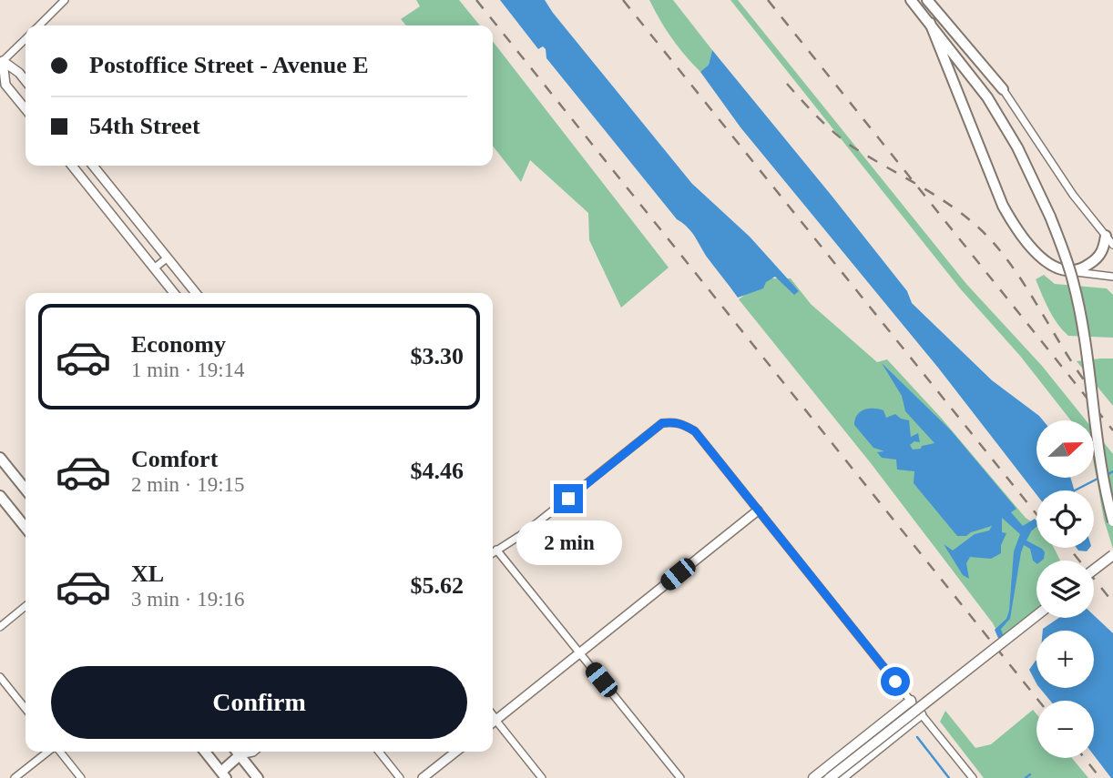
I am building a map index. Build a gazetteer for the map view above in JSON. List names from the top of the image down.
{
  "north": "right",
  "page": {
    "banner": ["Postoffice Street - Avenue E", "54th Street"],
    "list": [
      {
        "name": "Economy",
        "note": "1 min · 19:14",
        "value": "$3.30"
      },
      {
        "name": "Comfort",
        "note": "2 min · 19:15",
        "value": "$4.46"
      },
      {
        "name": "XL",
        "note": "3 min · 19:16",
        "value": "$5.62"
      }
    ],
    "map_buttons": ["+", "−"],
    "bubble": "2 min",
    "buttons": "Confirm"
  }
}
